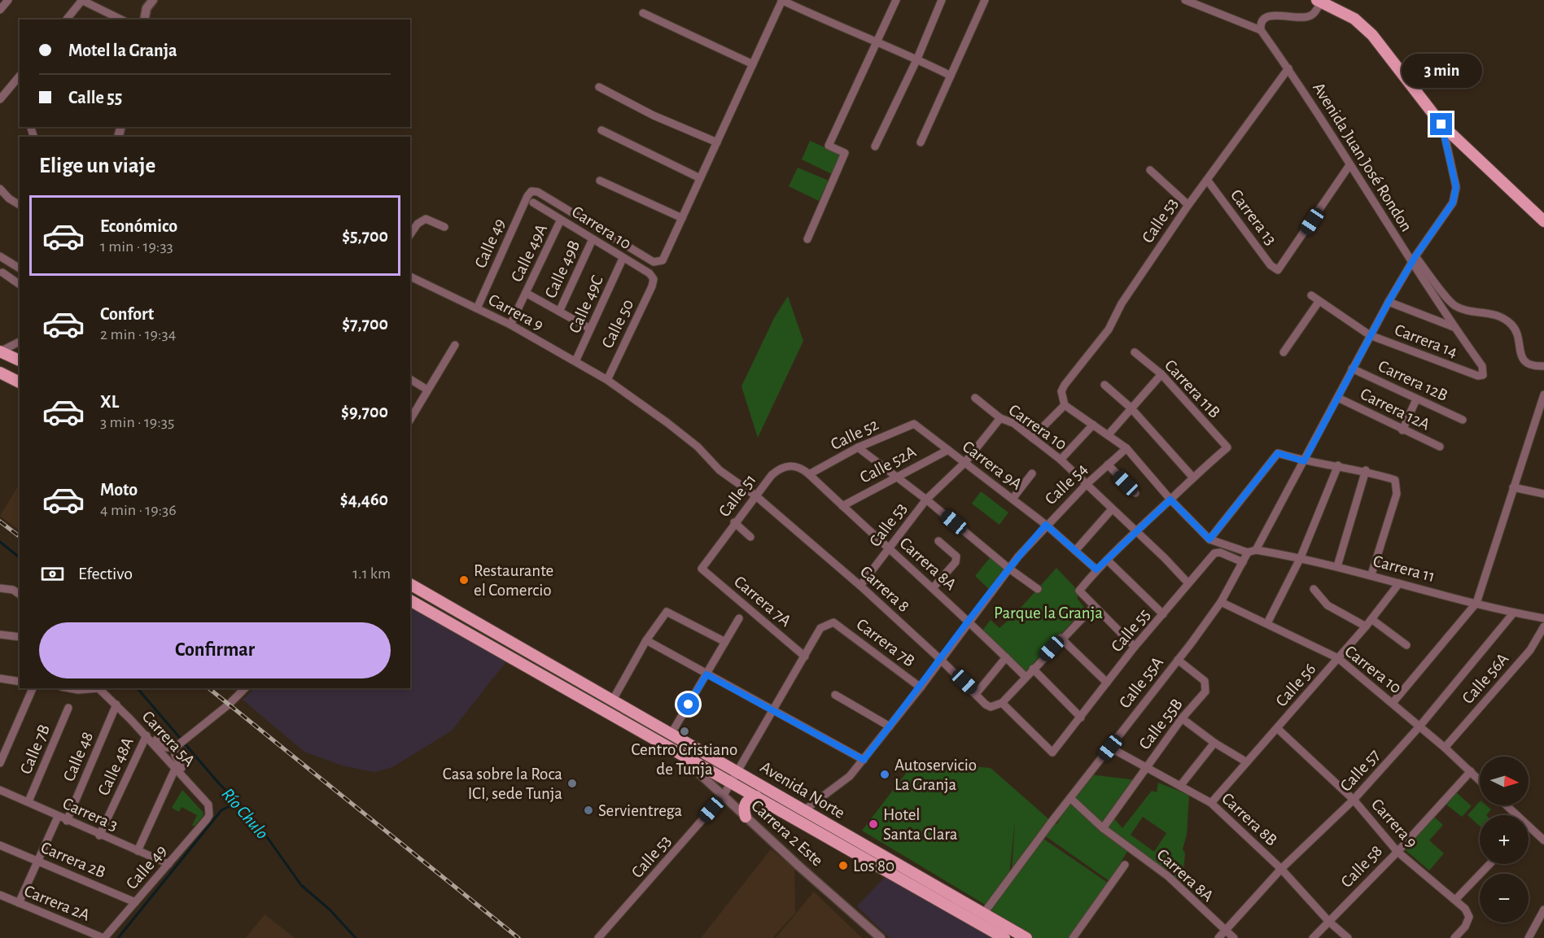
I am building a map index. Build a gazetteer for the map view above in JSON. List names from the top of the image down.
{
  "streets": {
    "main road": ["Avenida Norte"],
    "street": [
      "Avenida Juan José Rondon",
      "Carrera 13",
      "Calle 53",
      "Carrera 10",
      "Calle 49",
      "Calle 49A",
      "Calle 49B",
      "Calle 49C",
      "Carrera 9",
      "Calle 50",
      "Carrera 14",
      "Carrera 12B",
      "Carrera 11B",
      "Carrera 12A",
      "Calle 52",
      "Calle 52A",
      "Carrera 9A",
      "Calle 54",
      "Calle 51",
      "Carrera 8A",
      "Carrera 11",
      "Carrera 8",
      "Carrera 7A",
      "Calle 55",
      "Carrera 7B",
      "Calle 56A",
      "Calle 55A",
      "Calle 56",
      "Calle 55B",
      "Carrera 5A",
      "Calle 7B",
      "Calle 48",
      "Calle 48A",
      "Calle 57",
      "Carrera 3",
      "Carrera 8B",
      "Carrera 2 Este",
      "Carrera 2B",
      "Calle 58",
      "Carrera 2A"
    ]
  },
  "crossings": [
    ["Avenida Juan José Rondon", "Carrera 13"],
    ["Avenida Juan José Rondon", "Calle 53"],
    ["Avenida Juan José Rondon", "Carrera 14"],
    ["Carrera 13", "Calle 53"],
    ["Calle 53", "Carrera 10"],
    ["Calle 53", "Carrera 9A"],
    ["Calle 53", "Carrera 8A"],
    ["Calle 53", "Carrera 8"],
    ["Calle 53", "Carrera 7A"],
    ["Calle 53", "Carrera 7B"],
    ["Calle 53", "Avenida Norte"],
    ["Calle 53", "Carrera 2 Este"],
    ["Carrera 10", "Calle 49A"],
    ["Carrera 10", "Calle 49B"],
    ["Carrera 10", "Calle 49C"],
    ["Carrera 10", "Calle 50"],
    ["Carrera 10", "Calle 54"],
    ["Carrera 10", "Calle 55"],
    ["Carrera 10", "Calle 56A"],
    ["Carrera 10", "Calle 55A"],
    ["Carrera 10", "Calle 56"],
    ["Carrera 10", "Calle 57"],
    ["Carrera 10", "Calle 58"],
    ["Calle 49", "Carrera 9"],
    ["Calle 49", "Carrera 5A"],
    ["Calle 49", "Carrera 3"],
    ["Calle 49", "Carrera 2B"],
    ["Calle 49", "Carrera 2A"],
    ["Calle 49A", "Carrera 9"],
    ["Calle 49C", "Carrera 9"],
    ["Carrera 9", "Calle 50"],
    ["Carrera 9", "Carrera 8"],
    ["Carrera 9", "Calle 56"],
    ["Carrera 9", "Calle 57"],
    ["Carrera 9", "Calle 58"],
    ["Calle 50", "Carrera 8"],
    ["Calle 52", "Carrera 9A"],
    ["Calle 52", "Calle 51"],
    ["Calle 52", "Carrera 8A"],
    ["Calle 52A", "Carrera 9A"],
    ["Calle 52A", "Carrera 8A"],
    ["Carrera 9A", "Calle 54"],
    ["Calle 54", "Carrera 8A"],
    ["Calle 54", "Carrera 8"],
    ["Calle 54", "Carrera 7B"],
    ["Calle 54", "Avenida Norte"],
    ["Calle 51", "Carrera 8A"],
    ["Calle 51", "Carrera 8"],
    ["Calle 51", "Carrera 7A"],
    ["Carrera 8A", "Calle 55A"],
    ["Carrera 8A", "Calle 55B"],
    ["Carrera 8A", "Calle 57"],
    ["Carrera 11", "Calle 56"],
    ["Carrera 11", "Calle 57"],
    ["Carrera 8", "Calle 55"],
    ["Calle 55", "Calle 55A"],
    ["Calle 55A", "Calle 55B"],
    ["Calle 55A", "Avenida Norte"],
    ["Calle 55A", "Carrera 8B"],
    ["Calle 56", "Carrera 8B"],
    ["Calle 55B", "Carrera 8B"],
    ["Carrera 5A", "Calle 48"],
    ["Carrera 5A", "Calle 48A"],
    ["Calle 7B", "Carrera 3"],
    ["Calle 48", "Carrera 3"],
    ["Calle 48A", "Carrera 3"],
    ["Calle 57", "Carrera 8B"],
    ["Avenida Norte", "Carrera 2 Este"],
    ["Carrera 8B", "Calle 58"]
  ],
  "water": ["Río Chulo"],
  "parks": ["Parque la Granja"],
  "places": [
    "Restaurante el Comercio",
    "Centro Cristiano de Tunja",
    "Autoservicio La Granja",
    "Casa sobre la Roca ICI, sede Tunja",
    "Servientrega",
    "Hotel Santa Clara",
    "Los 80"
  ],
  "north": "right",
  "page": {
    "banner": ["Motel la Granja", "Calle 55"],
    "bubble": "3 min",
    "heading": "Elige un viaje",
    "list": [
      {
        "name": "Económico",
        "note": "1 min · 19:33",
        "value": "$5,700"
      },
      {
        "name": "Confort",
        "note": "2 min · 19:34",
        "value": "$7,700"
      },
      {
        "name": "XL",
        "note": "3 min · 19:35",
        "value": "$9,700"
      },
      {
        "name": "Moto",
        "note": "4 min · 19:36",
        "value": "$4,460"
      }
    ],
    "pay": ["Efectivo", "1.1 km"],
    "buttons": "Confirmar",
    "map_buttons": ["+", "−"]
  }
}
